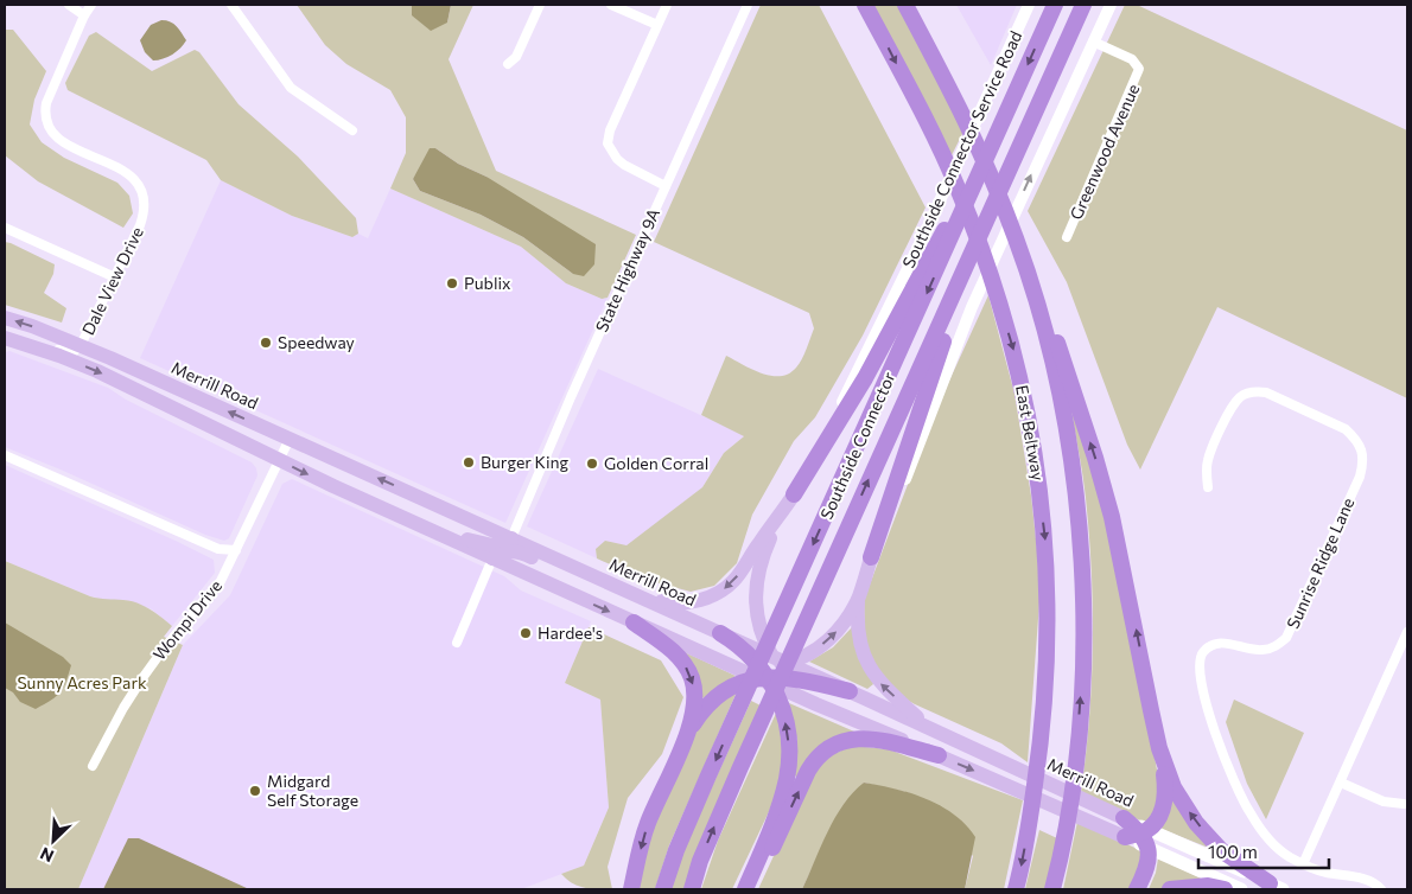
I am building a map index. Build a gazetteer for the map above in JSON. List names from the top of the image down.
{
  "streets": {
    "highway": ["East Beltway", "Southside Connector"],
    "main road": ["Merrill Road"],
    "street": [
      "Southside Connector Service Road",
      "Greenwood Avenue",
      "State Highway 9A",
      "Dale View Drive",
      "Sunrise Ridge Lane",
      "Wompi Drive"
    ]
  },
  "crossings": [
    ["State Highway 9A", "Merrill Road"],
    ["Dale View Drive", "Merrill Road"],
    ["Merrill Road", "Wompi Drive"]
  ],
  "parks": ["Sunny Acres Park"],
  "places": [
    "Publix",
    "Speedway",
    "Burger King",
    "Golden Corral",
    "Hardee's",
    "Midgard Self Storage"
  ],
  "scale_bar": "100 m",
  "north": "bottom left"
}
